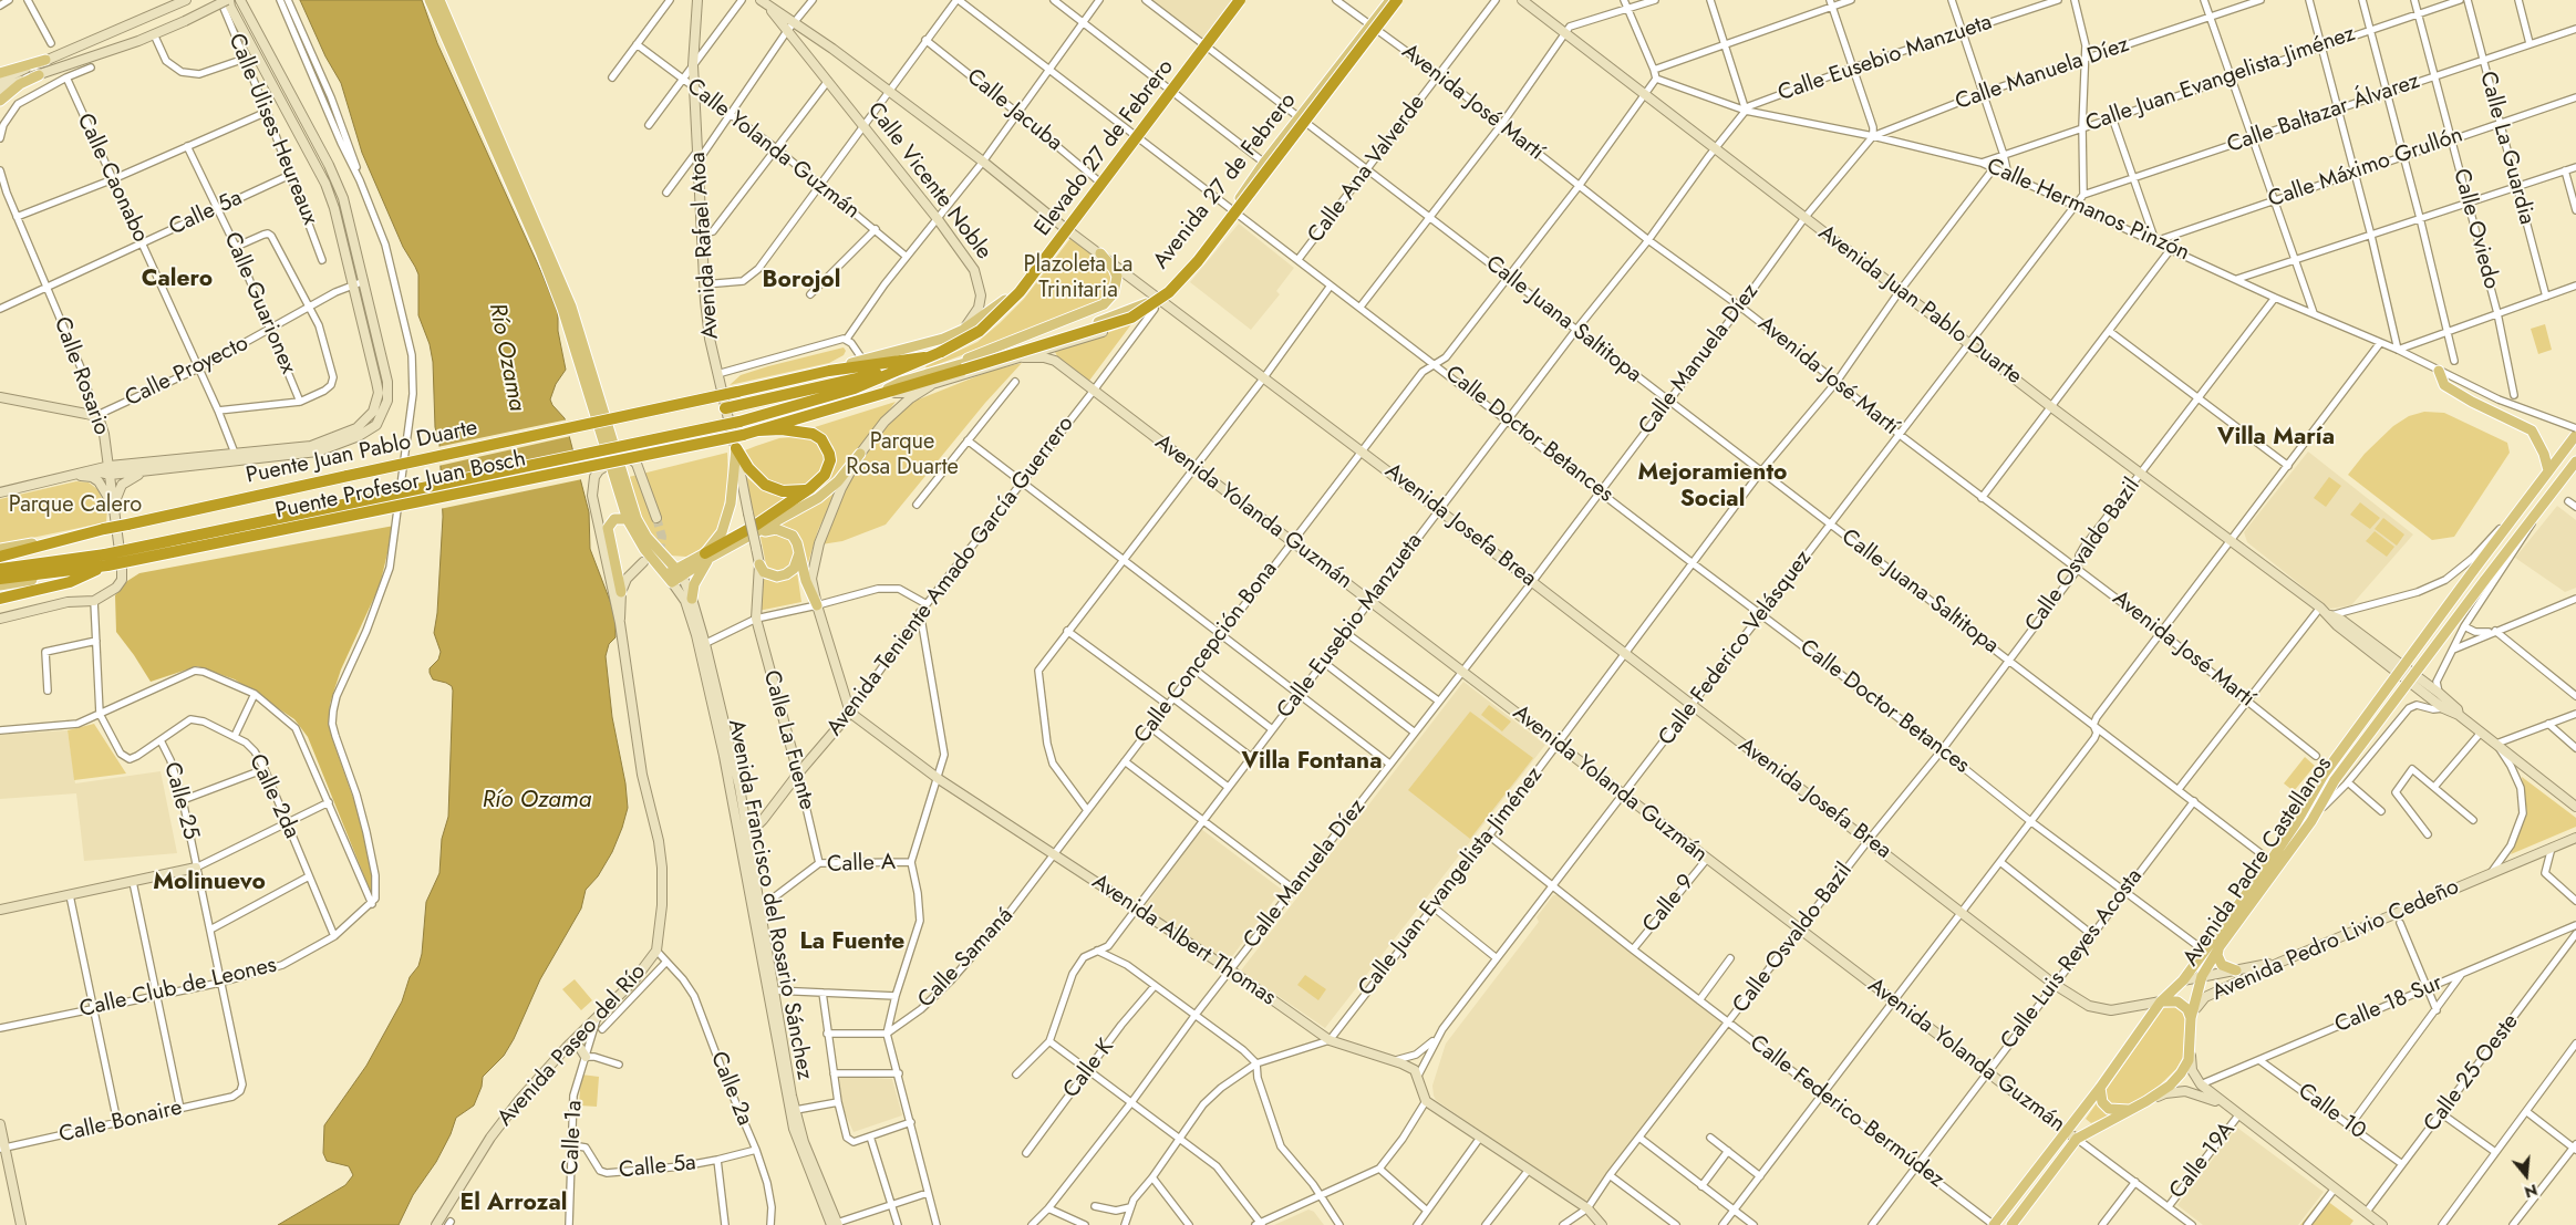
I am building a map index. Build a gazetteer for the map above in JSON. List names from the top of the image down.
{
  "streets": {
    "highway": ["Elevado 27 de Febrero", "Puente Juan Pablo Duarte", "Puente Profesor Juan Bosch"],
    "main road": [
      "Calle Vicente Noble",
      "Avenida 27 de Febrero",
      "Avenida Rafael Atoa",
      "Avenida Juan Pablo Duarte",
      "Calle Rosario",
      "Avenida Yolanda Guzmán",
      "Avenida Josefa Brea",
      "Avenida Teniente Amado García Guerrero",
      "Calle La Fuente",
      "Avenida Padre Castellanos",
      "Avenida Francisco del Rosario Sánchez",
      "Avenida Albert Thomas",
      "Avenida Pedro Livio Cedeño",
      "Avenida Paseo del Río"
    ],
    "street": [
      "Calle Eusebio Manzueta",
      "Calle Manuela Díez",
      "Calle Juan Evangelista Jiménez",
      "Avenida José Martí",
      "Calle Jacuba",
      "Calle Baltazar Álvarez",
      "Calle Ulises Heureaux",
      "Calle La Guardia",
      "Calle Yolanda Guzmán",
      "Calle Máximo Grullón",
      "Calle Ana Valverde",
      "Calle Caonabo",
      "Calle Hermanos Pinzón",
      "Calle 5a",
      "Calle Oviedo",
      "Calle Guarionex",
      "Calle Juana Saltitopa",
      "Calle Proyecto",
      "Calle Doctor Betances",
      "Calle Osvaldo Bazil",
      "Calle Federico Velásquez",
      "Calle Concepción Bona",
      "Calle 2da",
      "Calle 25",
      "Calle A",
      "Calle 9",
      "Calle Samaná",
      "Calle Luis Reyes Acosta",
      "Calle Club de Leones",
      "Calle 18 Sur",
      "Calle K",
      "Calle 25 Oeste",
      "Calle 2a",
      "Calle Federico Bermúdez",
      "Calle 10",
      "Calle Bonaire",
      "Calle 1a",
      "Calle 19A"
    ]
  },
  "crossings": [
    ["Calle Eusebio Manzueta", "Avenida José Martí"],
    ["Calle Eusebio Manzueta", "Calle Hermanos Pinzón"],
    ["Calle Eusebio Manzueta", "Avenida Juan Pablo Duarte"],
    ["Calle Eusebio Manzueta", "Calle Juana Saltitopa"],
    ["Calle Eusebio Manzueta", "Calle Doctor Betances"],
    ["Calle Eusebio Manzueta", "Avenida Yolanda Guzmán"],
    ["Calle Eusebio Manzueta", "Avenida Josefa Brea"],
    ["Calle Eusebio Manzueta", "Avenida Albert Thomas"],
    ["Calle Manuela Díez", "Avenida José Martí"],
    ["Calle Manuela Díez", "Calle Hermanos Pinzón"],
    ["Calle Manuela Díez", "Avenida Juan Pablo Duarte"],
    ["Calle Manuela Díez", "Calle Juana Saltitopa"],
    ["Calle Manuela Díez", "Calle Doctor Betances"],
    ["Calle Manuela Díez", "Avenida Yolanda Guzmán"],
    ["Calle Manuela Díez", "Avenida Josefa Brea"],
    ["Calle Manuela Díez", "Avenida Albert Thomas"],
    ["Calle Juan Evangelista Jiménez", "Avenida José Martí"],
    ["Calle Juan Evangelista Jiménez", "Calle Hermanos Pinzón"],
    ["Calle Juan Evangelista Jiménez", "Calle Oviedo"],
    ["Calle Juan Evangelista Jiménez", "Avenida Juan Pablo Duarte"],
    ["Calle Juan Evangelista Jiménez", "Calle Juana Saltitopa"],
    ["Calle Juan Evangelista Jiménez", "Calle Doctor Betances"],
    ["Calle Juan Evangelista Jiménez", "Avenida Yolanda Guzmán"],
    ["Calle Juan Evangelista Jiménez", "Avenida Josefa Brea"],
    ["Calle Juan Evangelista Jiménez", "Calle Federico Velásquez"],
    ["Calle Juan Evangelista Jiménez", "Avenida Albert Thomas"],
    ["Calle Juan Evangelista Jiménez", "Calle Federico Bermúdez"],
    ["Avenida José Martí", "Calle Ana Valverde"],
    ["Avenida José Martí", "Avenida 27 de Febrero"],
    ["Avenida José Martí", "Calle Osvaldo Bazil"],
    ["Avenida José Martí", "Calle Federico Velásquez"],
    ["Avenida José Martí", "Calle Concepción Bona"],
    ["Calle Baltazar Álvarez", "Calle La Guardia"],
    ["Calle Baltazar Álvarez", "Calle Oviedo"],
    ["Calle Ulises Heureaux", "Calle 5a"],
    ["Elevado 27 de Febrero", "Puente Juan Pablo Duarte"],
    ["Elevado 27 de Febrero", "Puente Profesor Juan Bosch"],
    ["Calle La Guardia", "Calle Máximo Grullón"],
    ["Calle Yolanda Guzmán", "Avenida Rafael Atoa"],
    ["Calle Máximo Grullón", "Calle Hermanos Pinzón"],
    ["Calle Máximo Grullón", "Calle Oviedo"],
    ["Calle Ana Valverde", "Calle Juana Saltitopa"],
    ["Calle Ana Valverde", "Calle Doctor Betances"],
    ["Calle Caonabo", "Calle 5a"],
    ["Calle Caonabo", "Calle Proyecto"],
    ["Calle Vicente Noble", "Avenida Josefa Brea"],
    ["Avenida 27 de Febrero", "Calle Juana Saltitopa"],
    ["Avenida 27 de Febrero", "Calle Doctor Betances"],
    ["Avenida 27 de Febrero", "Avenida Josefa Brea"],
    ["Calle Hermanos Pinzón", "Calle Osvaldo Bazil"],
    ["Calle Hermanos Pinzón", "Calle Federico Velásquez"],
    ["Calle Hermanos Pinzón", "Calle Concepción Bona"],
    ["Calle 5a", "Calle Guarionex"],
    ["Calle 5a", "Calle Rosario"],
    ["Calle 5a", "Calle 2a"],
    ["Calle 5a", "Calle 1a"],
    ["Avenida Rafael Atoa", "Calle La Fuente"],
    ["Calle Guarionex", "Calle Proyecto"],
    ["Avenida Juan Pablo Duarte", "Calle Osvaldo Bazil"],
    ["Avenida Juan Pablo Duarte", "Calle Federico Velásquez"],
    ["Avenida Juan Pablo Duarte", "Calle Concepción Bona"],
    ["Calle Juana Saltitopa", "Calle Osvaldo Bazil"],
    ["Calle Juana Saltitopa", "Calle Federico Velásquez"],
    ["Calle Juana Saltitopa", "Calle Concepción Bona"],
    ["Calle Juana Saltitopa", "Avenida Padre Castellanos"],
    ["Calle Juana Saltitopa", "Calle Luis Reyes Acosta"],
    ["Calle Proyecto", "Calle Rosario"],
    ["Calle Doctor Betances", "Calle Osvaldo Bazil"],
    ["Calle Doctor Betances", "Calle Federico Velásquez"],
    ["Calle Doctor Betances", "Calle Concepción Bona"],
    ["Calle Doctor Betances", "Avenida Padre Castellanos"],
    ["Calle Doctor Betances", "Calle Luis Reyes Acosta"],
    ["Avenida Yolanda Guzmán", "Calle Osvaldo Bazil"],
    ["Avenida Yolanda Guzmán", "Avenida Teniente Amado García Guerrero"],
    ["Avenida Yolanda Guzmán", "Calle Federico Velásquez"],
    ["Avenida Yolanda Guzmán", "Calle Concepción Bona"],
    ["Avenida Yolanda Guzmán", "Avenida Padre Castellanos"],
    ["Avenida Yolanda Guzmán", "Calle 9"],
    ["Avenida Yolanda Guzmán", "Calle Luis Reyes Acosta"],
    ["Avenida Yolanda Guzmán", "Calle 19A"],
    ["Avenida Josefa Brea", "Calle Osvaldo Bazil"],
    ["Avenida Josefa Brea", "Calle Federico Velásquez"],
    ["Avenida Josefa Brea", "Calle Concepción Bona"],
    ["Avenida Josefa Brea", "Avenida Padre Castellanos"],
    ["Avenida Josefa Brea", "Calle Luis Reyes Acosta"],
    ["Calle Osvaldo Bazil", "Calle Federico Bermúdez"],
    ["Avenida Teniente Amado García Guerrero", "Calle La Fuente"],
    ["Avenida Teniente Amado García Guerrero", "Avenida Francisco del Rosario Sánchez"],
    ["Avenida Teniente Amado García Guerrero", "Avenida Albert Thomas"],
    ["Calle Federico Velásquez", "Avenida Albert Thomas"],
    ["Calle Federico Velásquez", "Calle Federico Bermúdez"],
    ["Calle Concepción Bona", "Avenida Albert Thomas"],
    ["Calle Concepción Bona", "Calle Samaná"],
    ["Calle La Fuente", "Calle A"],
    ["Calle 2da", "Calle 25"],
    ["Calle 2da", "Calle Club de Leones"],
    ["Calle 25", "Calle Club de Leones"],
    ["Calle 25", "Calle Bonaire"],
    ["Avenida Padre Castellanos", "Avenida Pedro Livio Cedeño"],
    ["Avenida Padre Castellanos", "Calle Federico Bermúdez"],
    ["Calle A", "Avenida Francisco del Rosario Sánchez"],
    ["Calle 9", "Calle Federico Bermúdez"],
    ["Avenida Albert Thomas", "Calle Samaná"],
    ["Calle Luis Reyes Acosta", "Calle Federico Bermúdez"],
    ["Calle 18 Sur", "Calle 10"],
    ["Avenida Paseo del Río", "Calle 2a"],
    ["Avenida Paseo del Río", "Calle 1a"],
    ["Calle 25 Oeste", "Calle 10"]
  ],
  "districts": [
    "Calero",
    "Borojol",
    "Villa María",
    "Mejoramiento Social",
    "Villa Fontana",
    "Molinuevo",
    "La Fuente",
    "El Arrozal"
  ],
  "water": ["Río Ozama"],
  "parks": ["Plazoleta La Trinitaria", "Parque Rosa Duarte", "Parque Calero"],
  "north": "bottom"
}
